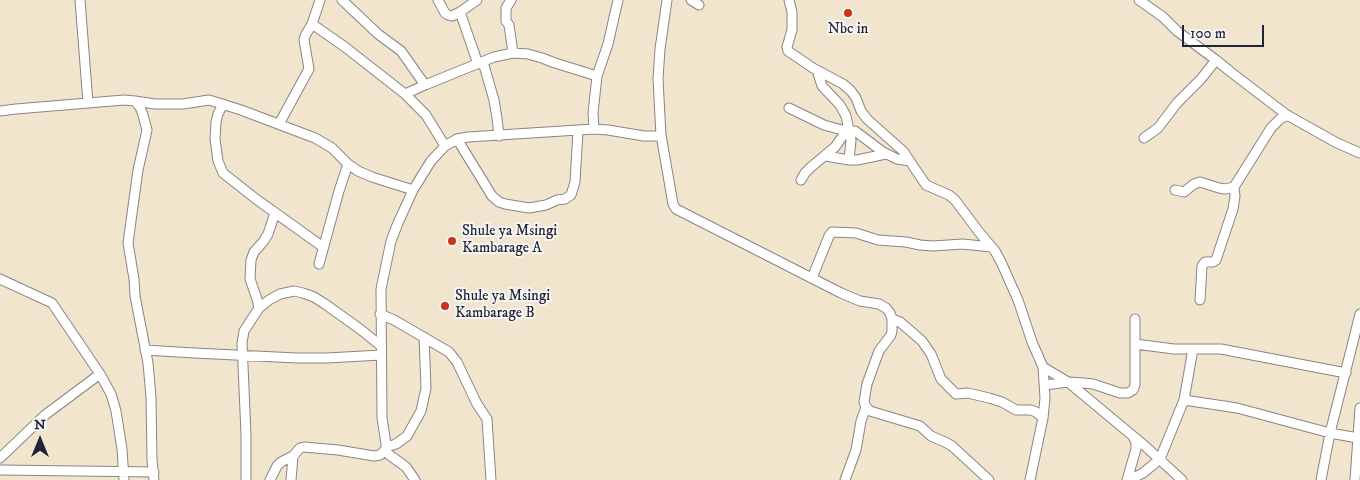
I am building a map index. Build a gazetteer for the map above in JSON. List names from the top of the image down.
{
  "places": ["Nbc in", "Shule ya Msingi Kambarage A", "Shule ya Msingi Kambarage B"],
  "scale_bar": "100 m",
  "north": "top"
}
